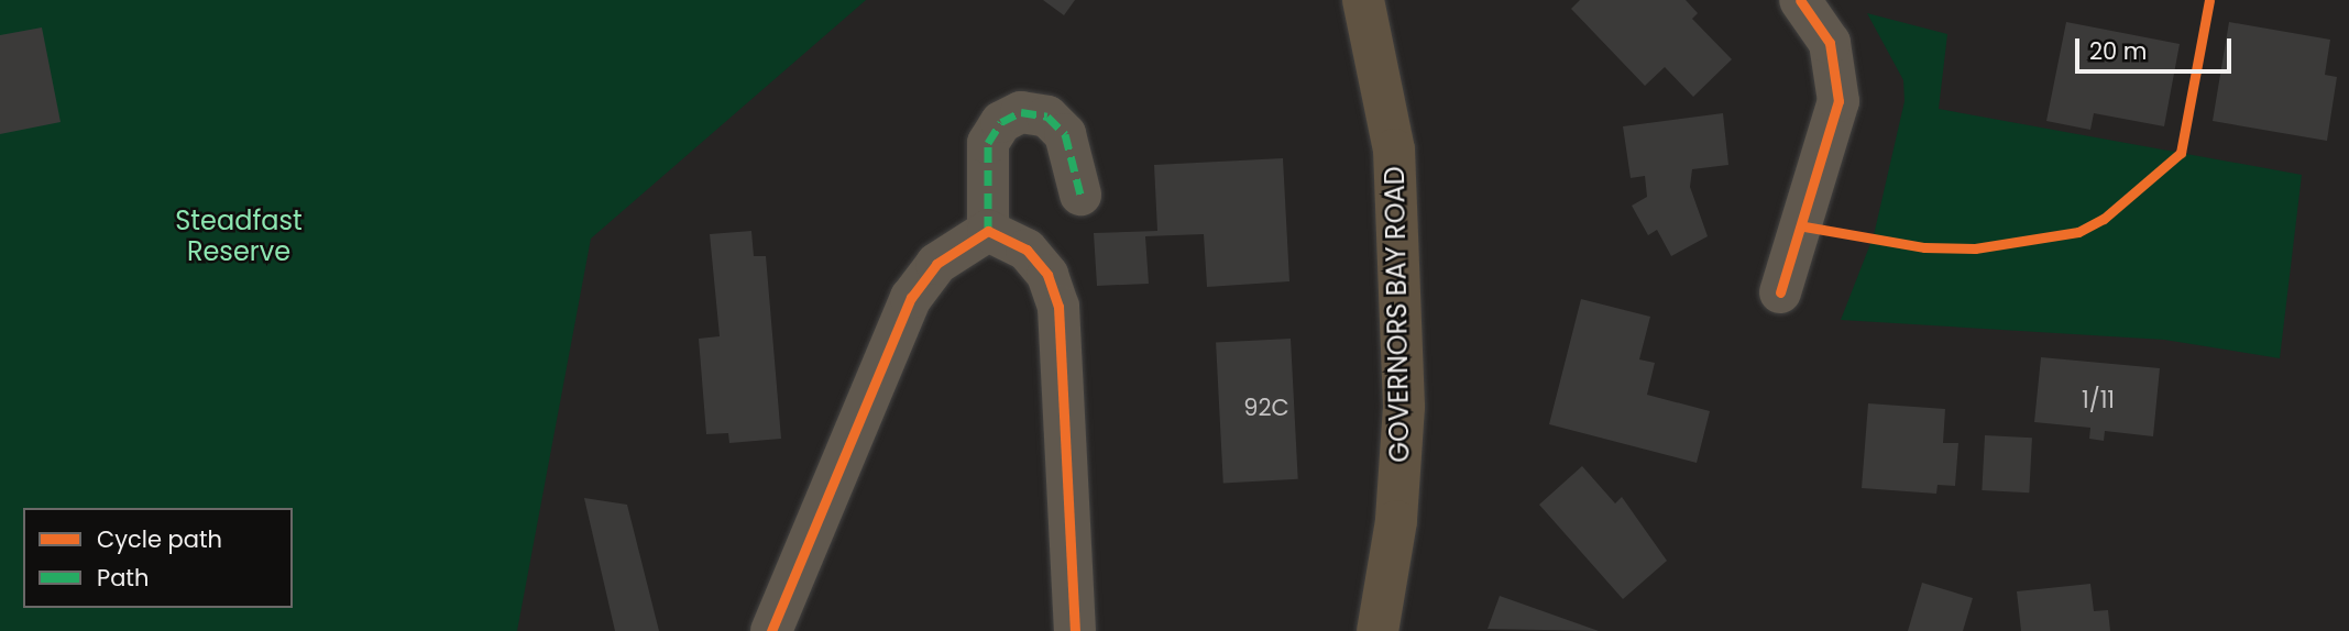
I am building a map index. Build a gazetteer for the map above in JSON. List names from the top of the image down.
{
  "streets": {
    "main road": ["GOVERNORS BAY ROAD"]
  },
  "parks": ["Steadfast Reserve"],
  "house_numbers": ["1/11", "92C"],
  "legend": ["Cycle path", "Path"],
  "scale_bar": "20 m"
}
